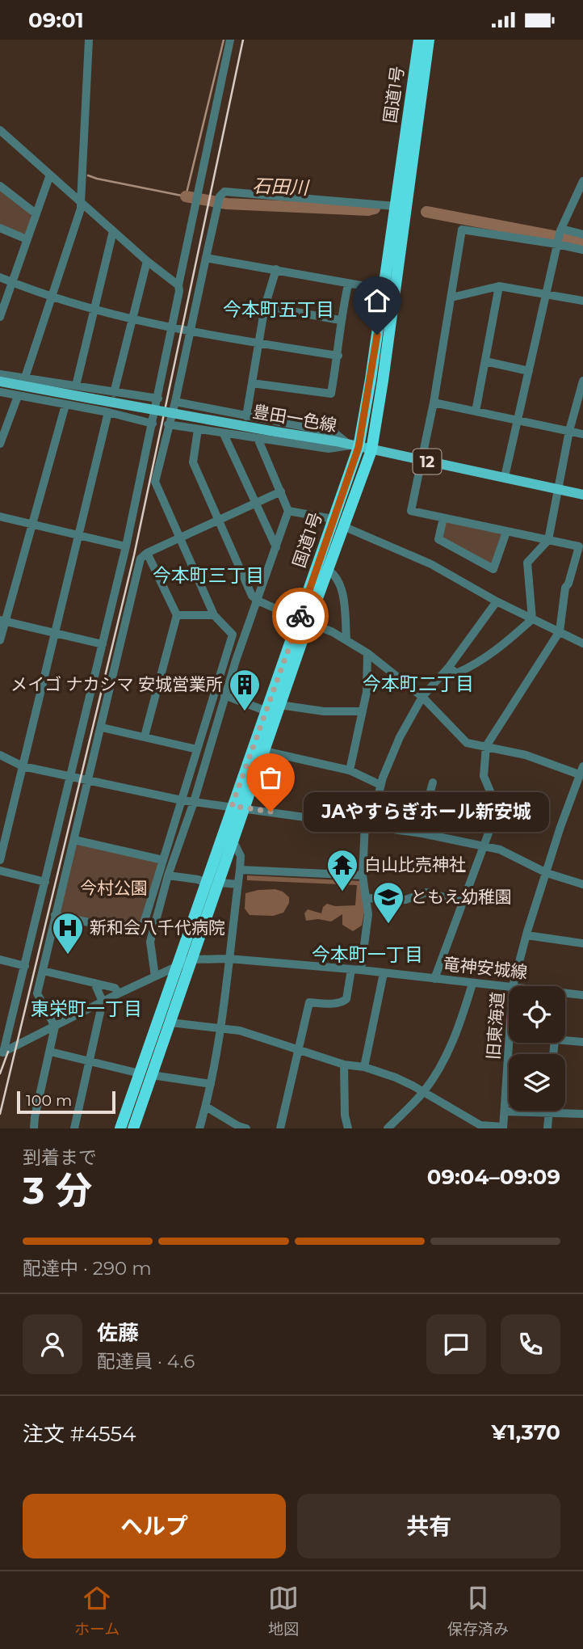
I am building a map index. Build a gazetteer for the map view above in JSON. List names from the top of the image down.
{
  "streets": {
    "highway": ["国道1号"],
    "main road": ["豊田一色線", "12"],
    "street": ["竜神安城線", "旧東海道"]
  },
  "crossings": [
    ["国道1号", "豊田一色線"],
    ["国道1号", "竜神安城線"],
    ["竜神安城線", "旧東海道"]
  ],
  "districts": [
    "今本町五丁目",
    "今本町三丁目",
    "今本町二丁目",
    "今本町一丁目",
    "東栄町一丁目"
  ],
  "water": ["石田川"],
  "parks": ["今村公園"],
  "places": {
    "building": ["メイゴ ナカシマ 安城営業所"],
    "other": ["JAやすらぎホール新安城"],
    "temple": ["白山比売神社"],
    "school or university": ["ともえ幼稚園"],
    "hospital": ["新和会八千代病院"]
  },
  "scale_bar": "100 m",
  "page": {
    "status": "09:01",
    "bubble": "JAやすらぎホール新安城",
    "scale": "100 m",
    "heading": ["3 分", "到着まで", "09:04–09:09"],
    "panel": [
      "佐藤",
      "配達員 · 4.6",
      "注文 #4554",
      "¥1,370"
    ],
    "bar": "配達中 · 290 m",
    "buttons": ["ヘルプ", "共有"],
    "tabs": ["ホーム", "地図", "保存済み"]
  }
}
